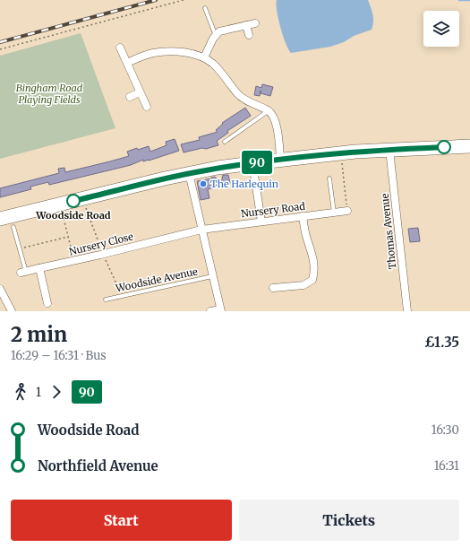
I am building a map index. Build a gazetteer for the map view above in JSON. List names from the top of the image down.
{
  "streets": {
    "street": ["Nursery Road", "Thomas Avenue", "Nursery Close"],
    "lane": ["Woodside Avenue"]
  },
  "crossings": [
    ["Nursery Road", "Nursery Close"]
  ],
  "parks": ["Bingham Road Playing Fields"],
  "places": ["The Harlequin", "Woodside Road"],
  "lines": ["bus line 90"],
  "page": {
    "on_map": "90",
    "heading": ["2 min", "16:29 – 16:31 · Bus", "£1.35"],
    "legs": ["1", "90"],
    "list": [
      {
        "name": "Woodside Road",
        "value": "16:30"
      },
      {
        "name": "Northfield Avenue",
        "value": "16:31"
      }
    ],
    "buttons": ["Start", "Tickets"]
  }
}
